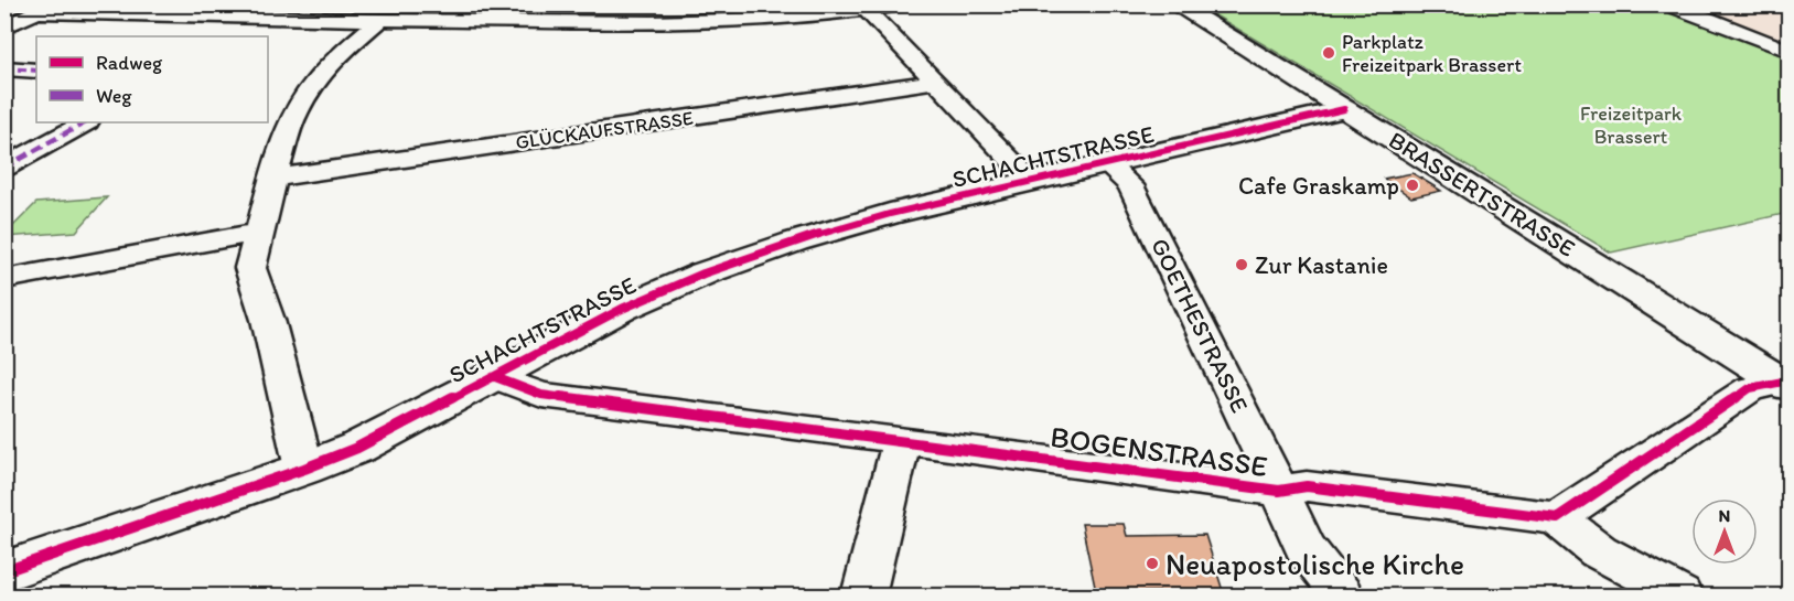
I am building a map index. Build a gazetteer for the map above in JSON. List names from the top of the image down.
{
  "streets": {
    "street": [
      "GLÜCKAUFSTRASSE",
      "SCHACHTSTRASSE",
      "BRASSERTSTRASSE",
      "GOETHESTRASSE",
      "BOGENSTRASSE"
    ]
  },
  "crossings": [
    ["SCHACHTSTRASSE", "BRASSERTSTRASSE"],
    ["SCHACHTSTRASSE", "GOETHESTRASSE"],
    ["SCHACHTSTRASSE", "BOGENSTRASSE"],
    ["GOETHESTRASSE", "BOGENSTRASSE"]
  ],
  "parks": ["Freizeitpark Brassert"],
  "places": [
    "Parkplatz Freizeitpark Brassert",
    "Cafe Graskamp",
    "Zur Kastanie",
    "Neuapostolische Kirche"
  ],
  "legend": ["Radweg", "Weg"],
  "north": "top"
}
